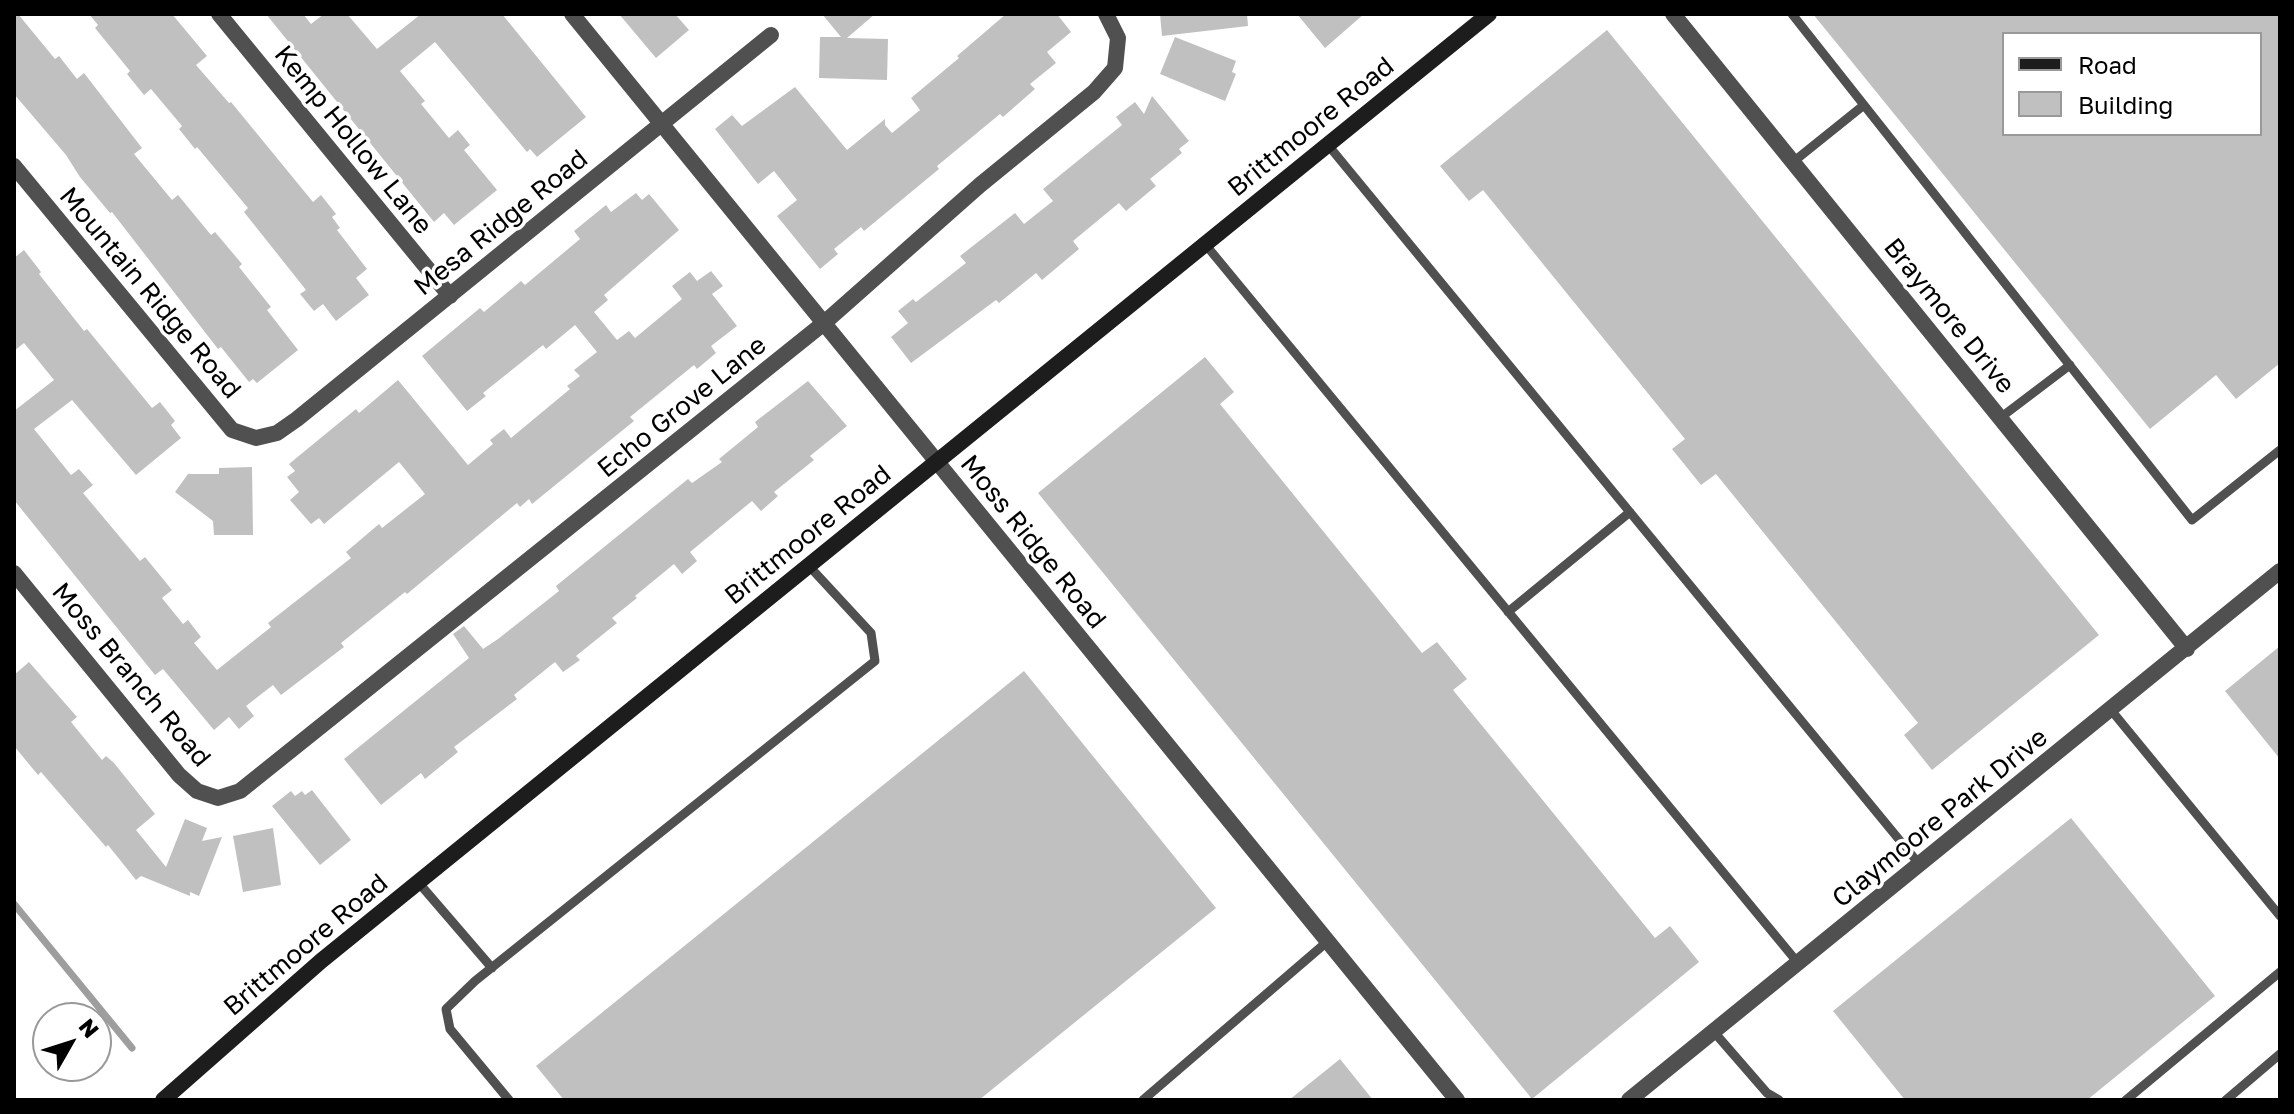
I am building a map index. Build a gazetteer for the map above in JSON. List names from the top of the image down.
{
  "streets": {
    "main road": ["Brittmoore Road"],
    "street": [
      "Kemp Hollow Lane",
      "Mesa Ridge Road",
      "Mountain Ridge Road",
      "Braymore Drive",
      "Echo Grove Lane",
      "Moss Ridge Road",
      "Moss Branch Road",
      "Claymoore Park Drive"
    ]
  },
  "crossings": [
    ["Brittmoore Road", "Moss Ridge Road"],
    ["Kemp Hollow Lane", "Mesa Ridge Road"],
    ["Mesa Ridge Road", "Mountain Ridge Road"],
    ["Mesa Ridge Road", "Moss Ridge Road"],
    ["Braymore Drive", "Claymoore Park Drive"],
    ["Echo Grove Lane", "Moss Ridge Road"],
    ["Echo Grove Lane", "Moss Branch Road"]
  ],
  "legend": ["Road", "Building"],
  "north": "top right"
}
